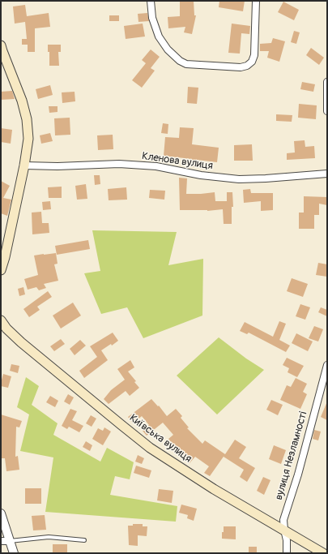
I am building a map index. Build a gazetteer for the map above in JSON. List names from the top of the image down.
{
  "streets": {
    "main road": ["Київська вулиця"],
    "street": ["Кленова вулиця", "вулиця Незламності"]
  },
  "crossings": [
    ["Київська вулиця", "вулиця Незламності"]
  ]
}
